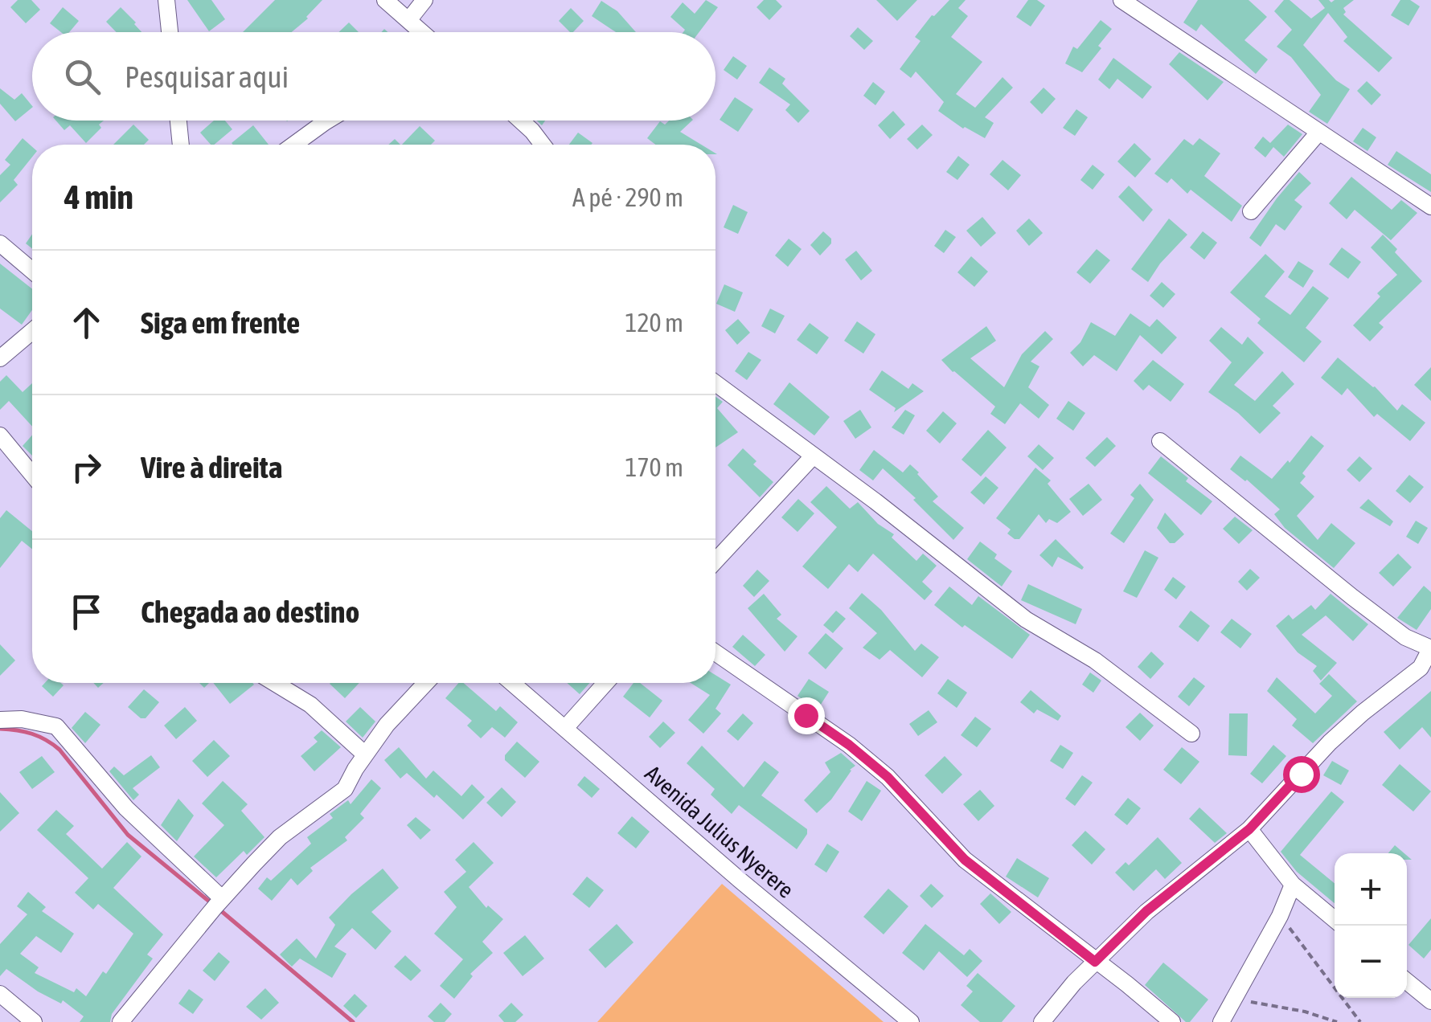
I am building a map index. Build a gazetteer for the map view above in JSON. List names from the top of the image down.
{
  "streets": {
    "street": ["Avenida Julius Nyerere"]
  },
  "page": {
    "search": "Pesquisar aqui",
    "heading": ["4 min", "A pé · 290 m"],
    "list": [
      ["Siga em frente", "120 m"],
      ["Vire à direita", "170 m"],
      "Chegada ao destino"
    ],
    "map_buttons": ["+", "−"]
  }
}
